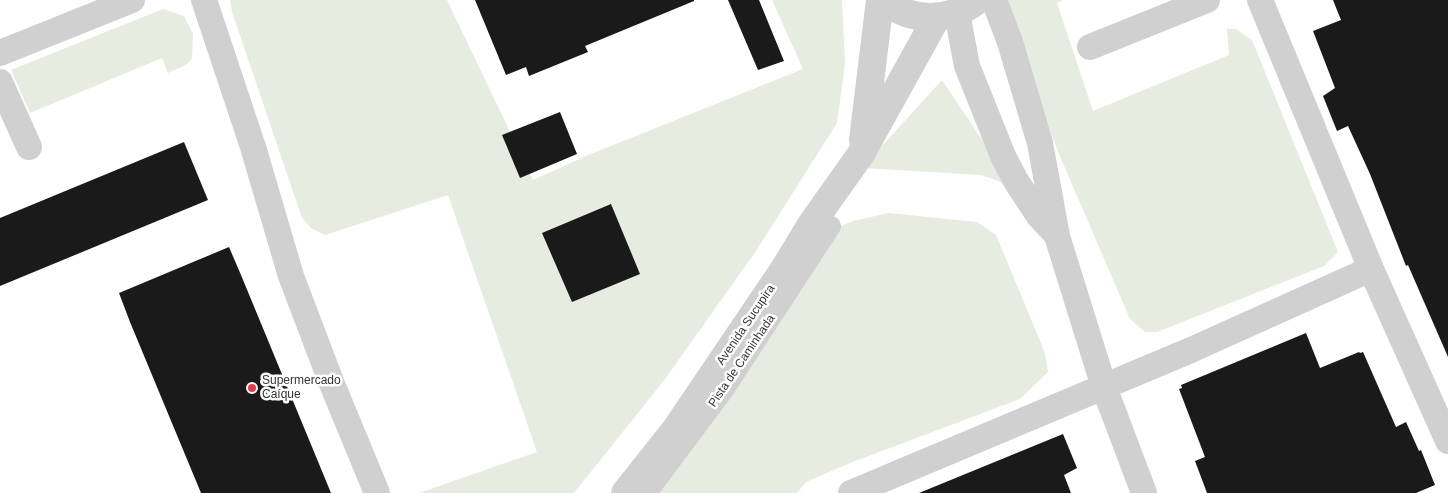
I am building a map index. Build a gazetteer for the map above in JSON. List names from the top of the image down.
{
  "streets": {
    "street": ["Avenida Sucupira", "Pista de Caminhada"]
  },
  "places": ["Supermercado Caíque"]
}
